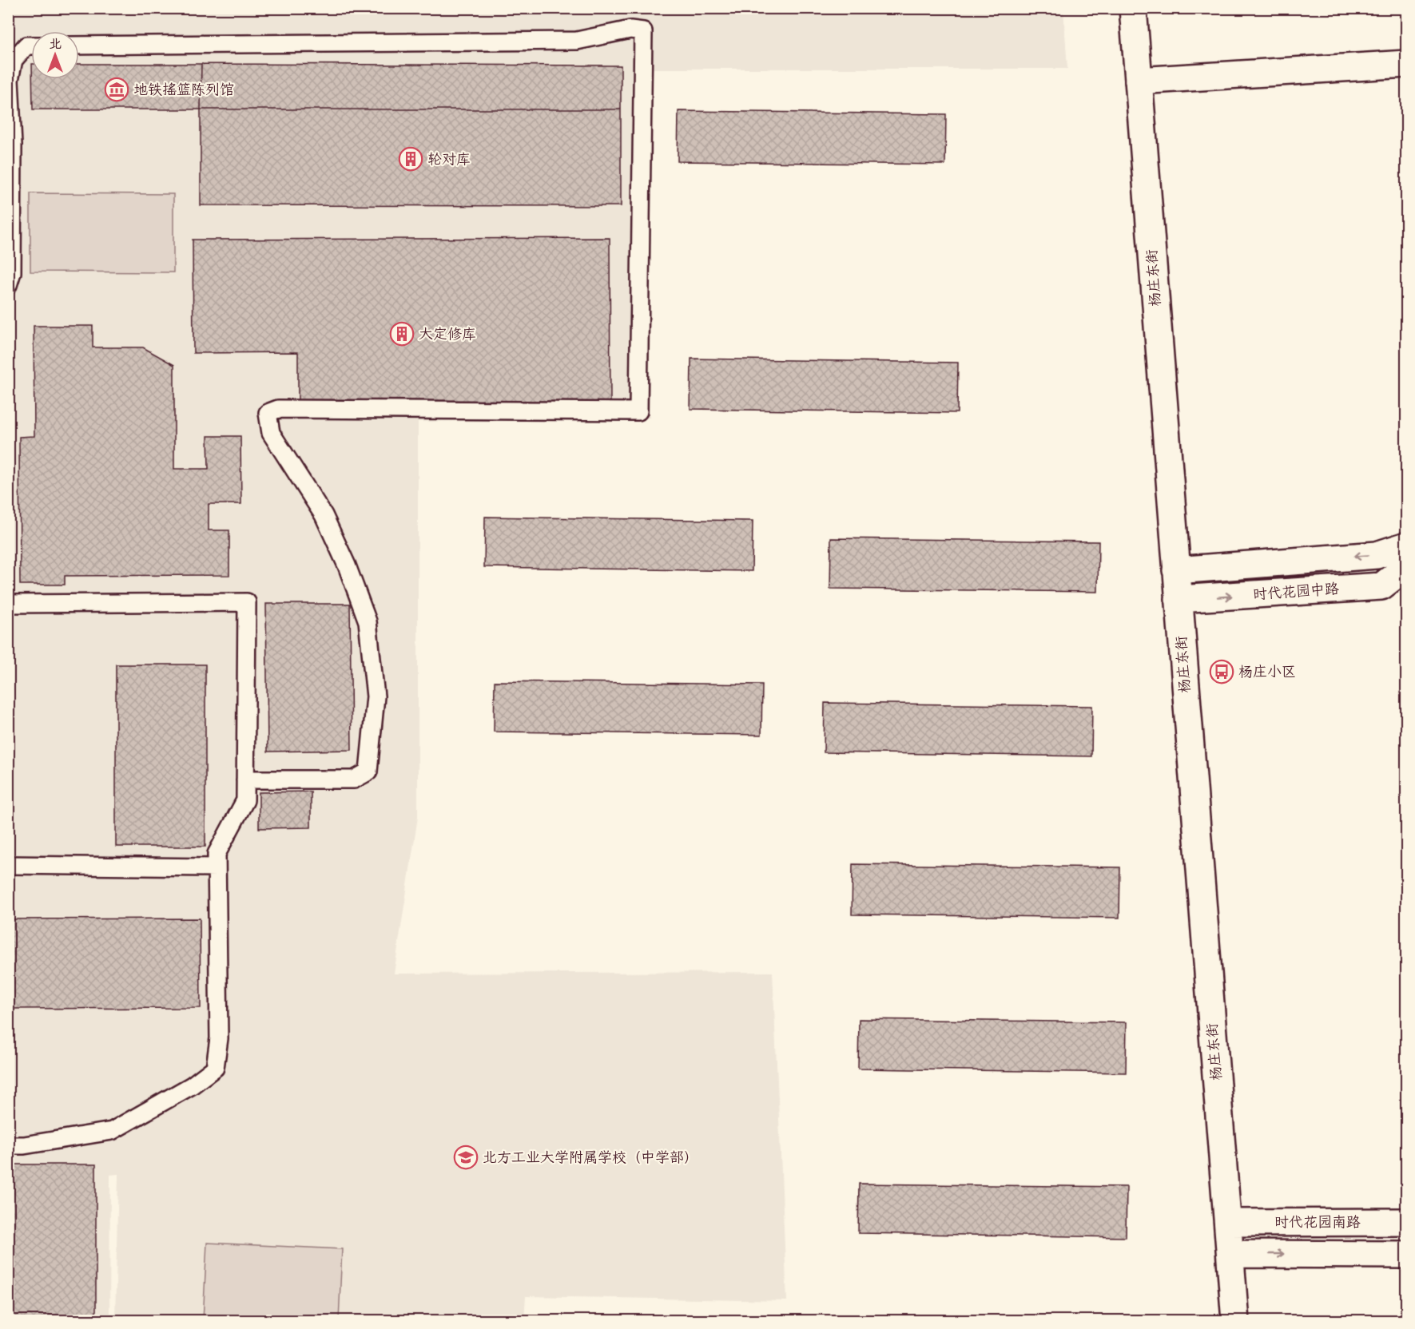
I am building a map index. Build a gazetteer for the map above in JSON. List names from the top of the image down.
{
  "streets": {
    "street": ["杨庄东街", "时代花园中路", "时代花园南路"]
  },
  "crossings": [
    ["杨庄东街", "时代花园中路"],
    ["杨庄东街", "时代花园南路"]
  ],
  "places": {
    "museum": ["地铁摇篮陈列馆"],
    "building": ["轮对库", "大定修库"],
    "bus stop": ["杨庄小区"],
    "school or university": ["北方工业大学附属学校（中学部）"]
  },
  "north": "top"
}
